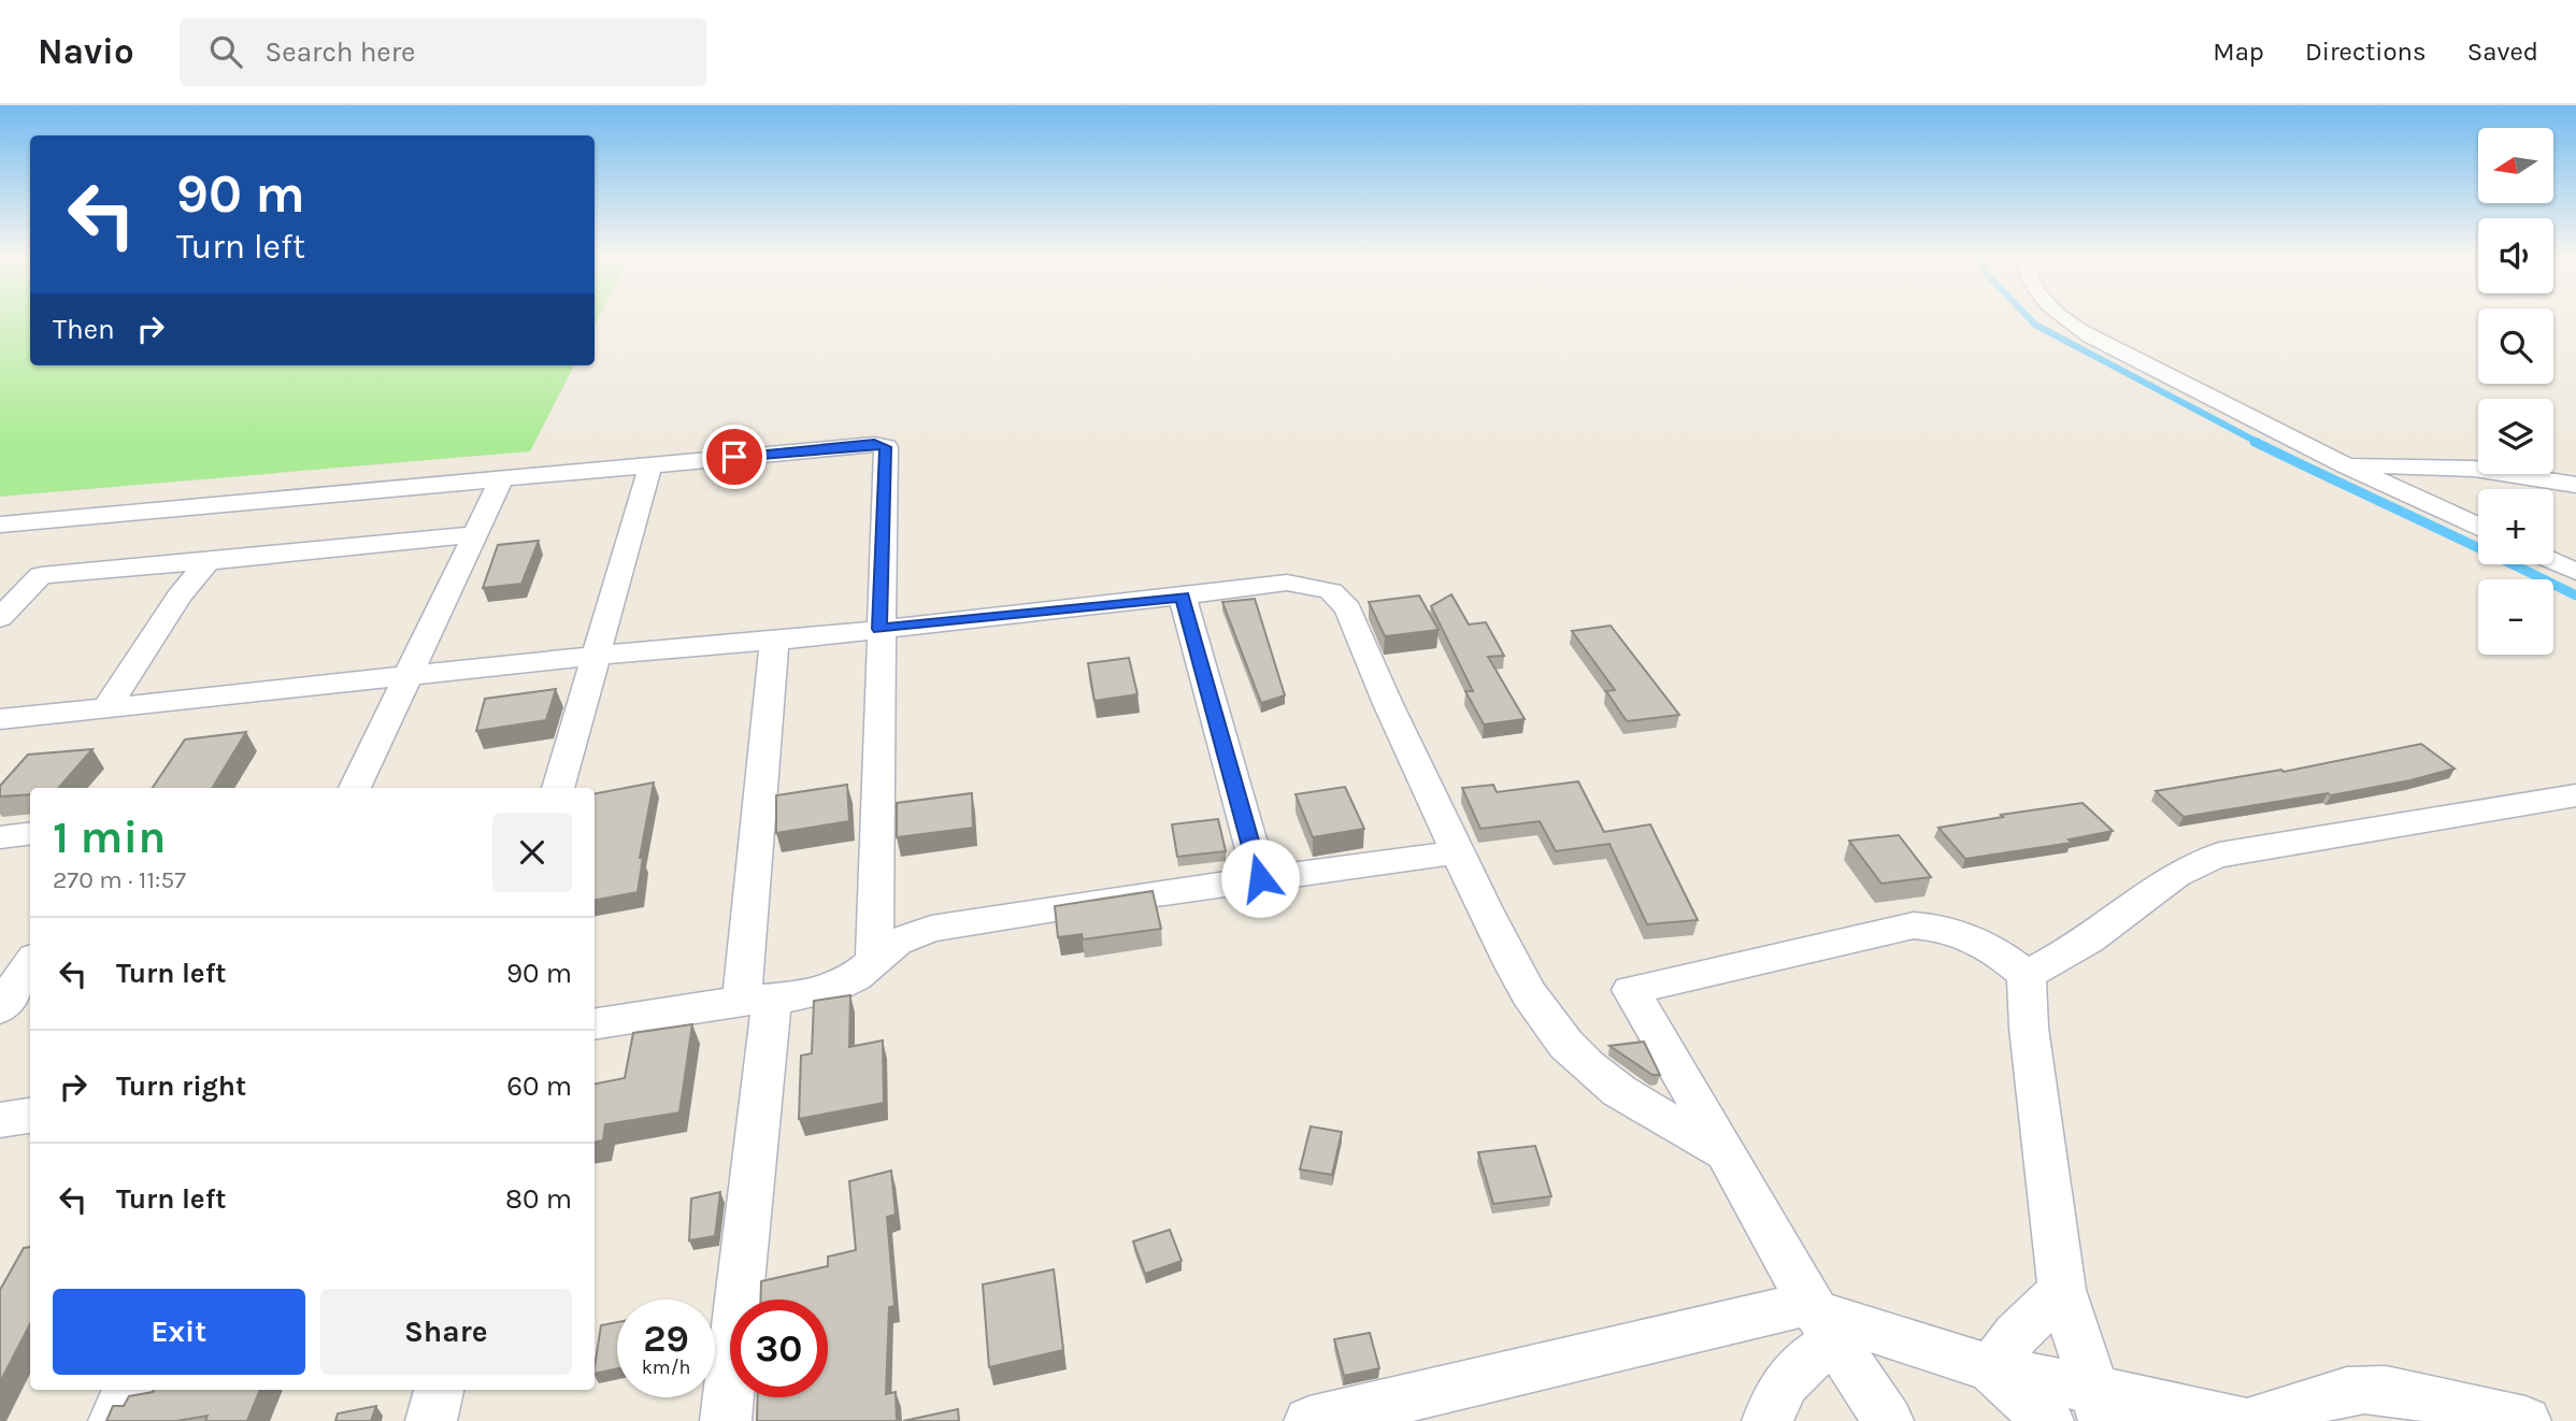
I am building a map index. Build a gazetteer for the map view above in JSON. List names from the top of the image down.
{
  "north": "left",
  "page": {
    "header": "Navio",
    "search": "Search here",
    "nav": ["Map", "Directions", "Saved"],
    "map_buttons": ["+", "−"],
    "turn": ["90 m", "Turn left"],
    "then": "Then",
    "heading": ["1 min", "270 m · 11:57"],
    "list": [
      {
        "name": "Turn left",
        "value": "90 m"
      },
      {
        "name": "Turn right",
        "value": "60 m"
      },
      {
        "name": "Turn left",
        "value": "80 m"
      }
    ],
    "buttons": ["Exit", "Share"],
    "speed": "29 km/h",
    "limit": "30"
  }
}
